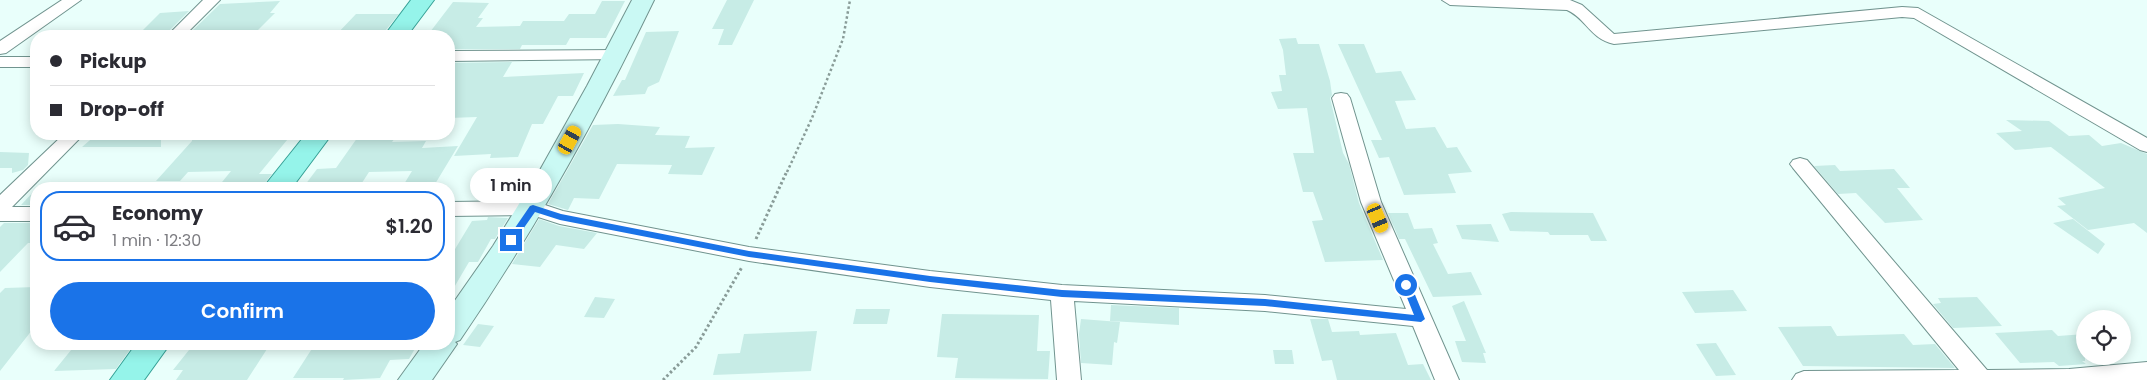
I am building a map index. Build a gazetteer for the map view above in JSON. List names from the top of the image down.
{
  "page": {
    "banner": ["Pickup", "Drop-off"],
    "bubble": "1 min",
    "list": [
      {
        "name": "Economy",
        "note": "1 min · 12:30",
        "value": "$1.20"
      }
    ],
    "buttons": "Confirm"
  }
}
